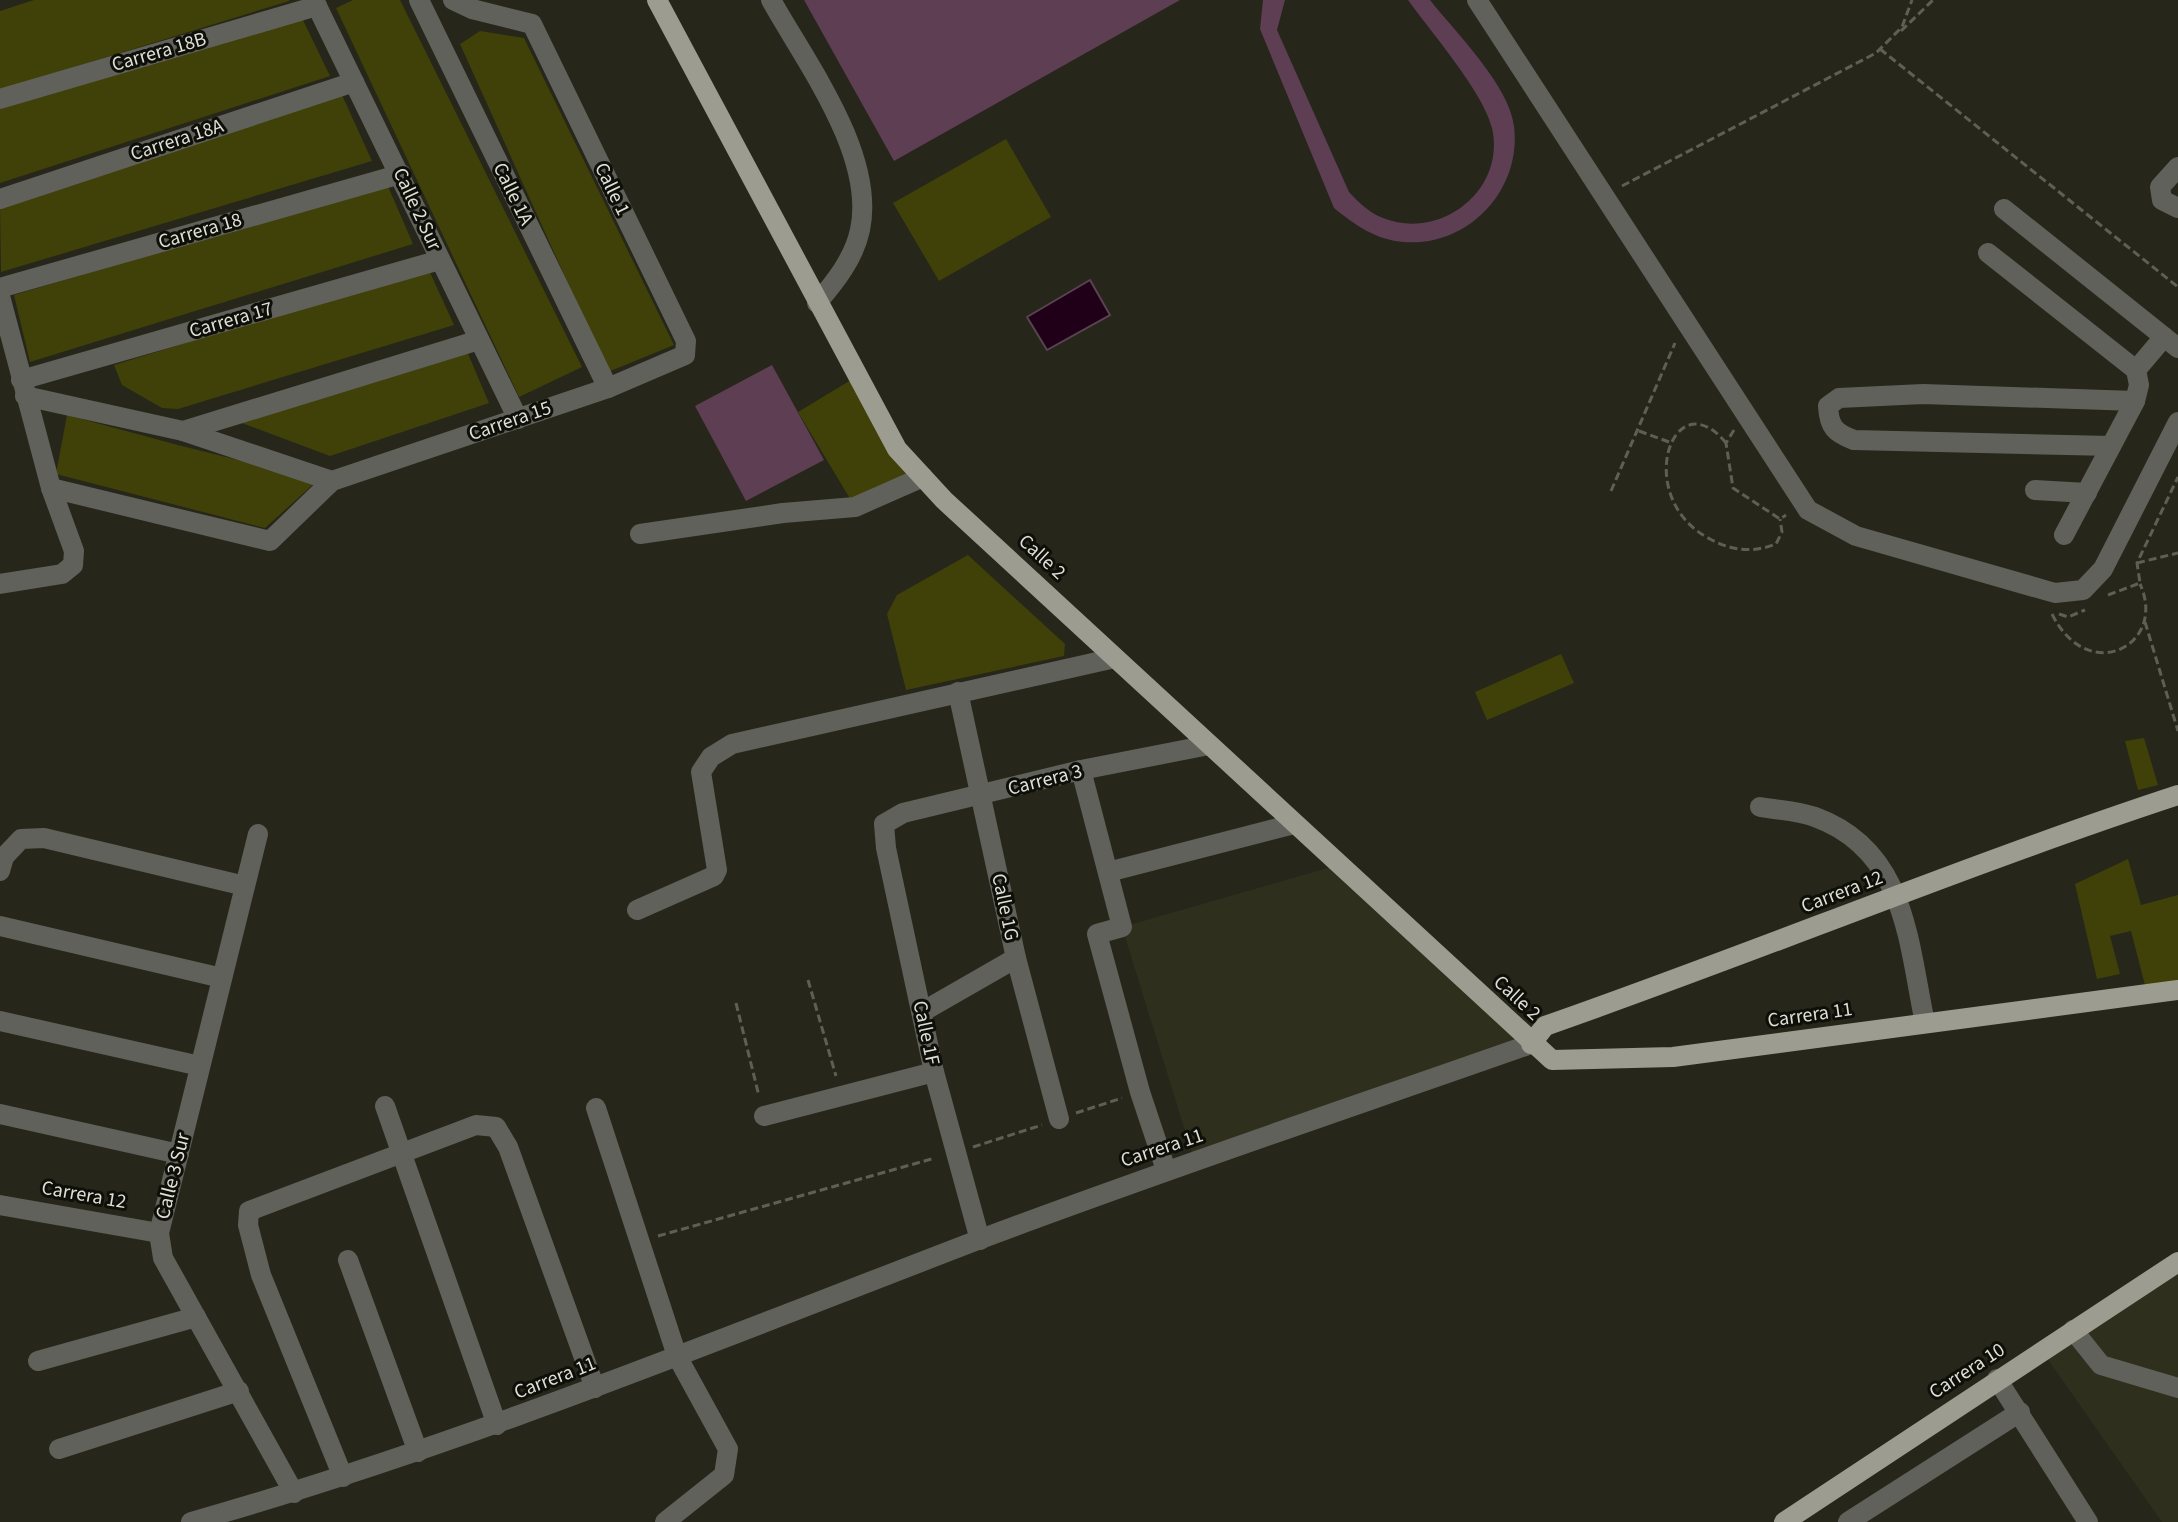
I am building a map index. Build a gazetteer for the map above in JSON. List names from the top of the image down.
{
  "streets": {
    "main road": [
      "Calle 2",
      "Carrera 12",
      "Carrera 11",
      "Carrera 10"
    ],
    "street": [
      "Carrera 18B",
      "Carrera 18A",
      "Calle 1",
      "Calle 1A",
      "Calle 2 Sur",
      "Carrera 18",
      "Carrera 17",
      "Carrera 15",
      "Carrera 3",
      "Calle 1G",
      "Calle 1F",
      "Calle 3 Sur"
    ]
  },
  "crossings": [
    ["Carrera 18B", "Calle 2 Sur"],
    ["Carrera 18A", "Calle 2 Sur"],
    ["Calle 1", "Carrera 15"],
    ["Calle 1A", "Carrera 15"],
    ["Calle 2 Sur", "Carrera 18"],
    ["Calle 2 Sur", "Carrera 17"],
    ["Calle 2 Sur", "Carrera 15"],
    ["Calle 2", "Carrera 3"],
    ["Calle 2", "Carrera 12"],
    ["Calle 2", "Carrera 11"],
    ["Carrera 3", "Calle 1G"],
    ["Carrera 3", "Calle 1F"],
    ["Carrera 12", "Carrera 11"],
    ["Carrera 12", "Calle 3 Sur"],
    ["Carrera 11", "Calle 1F"],
    ["Carrera 11", "Calle 3 Sur"]
  ]
}
